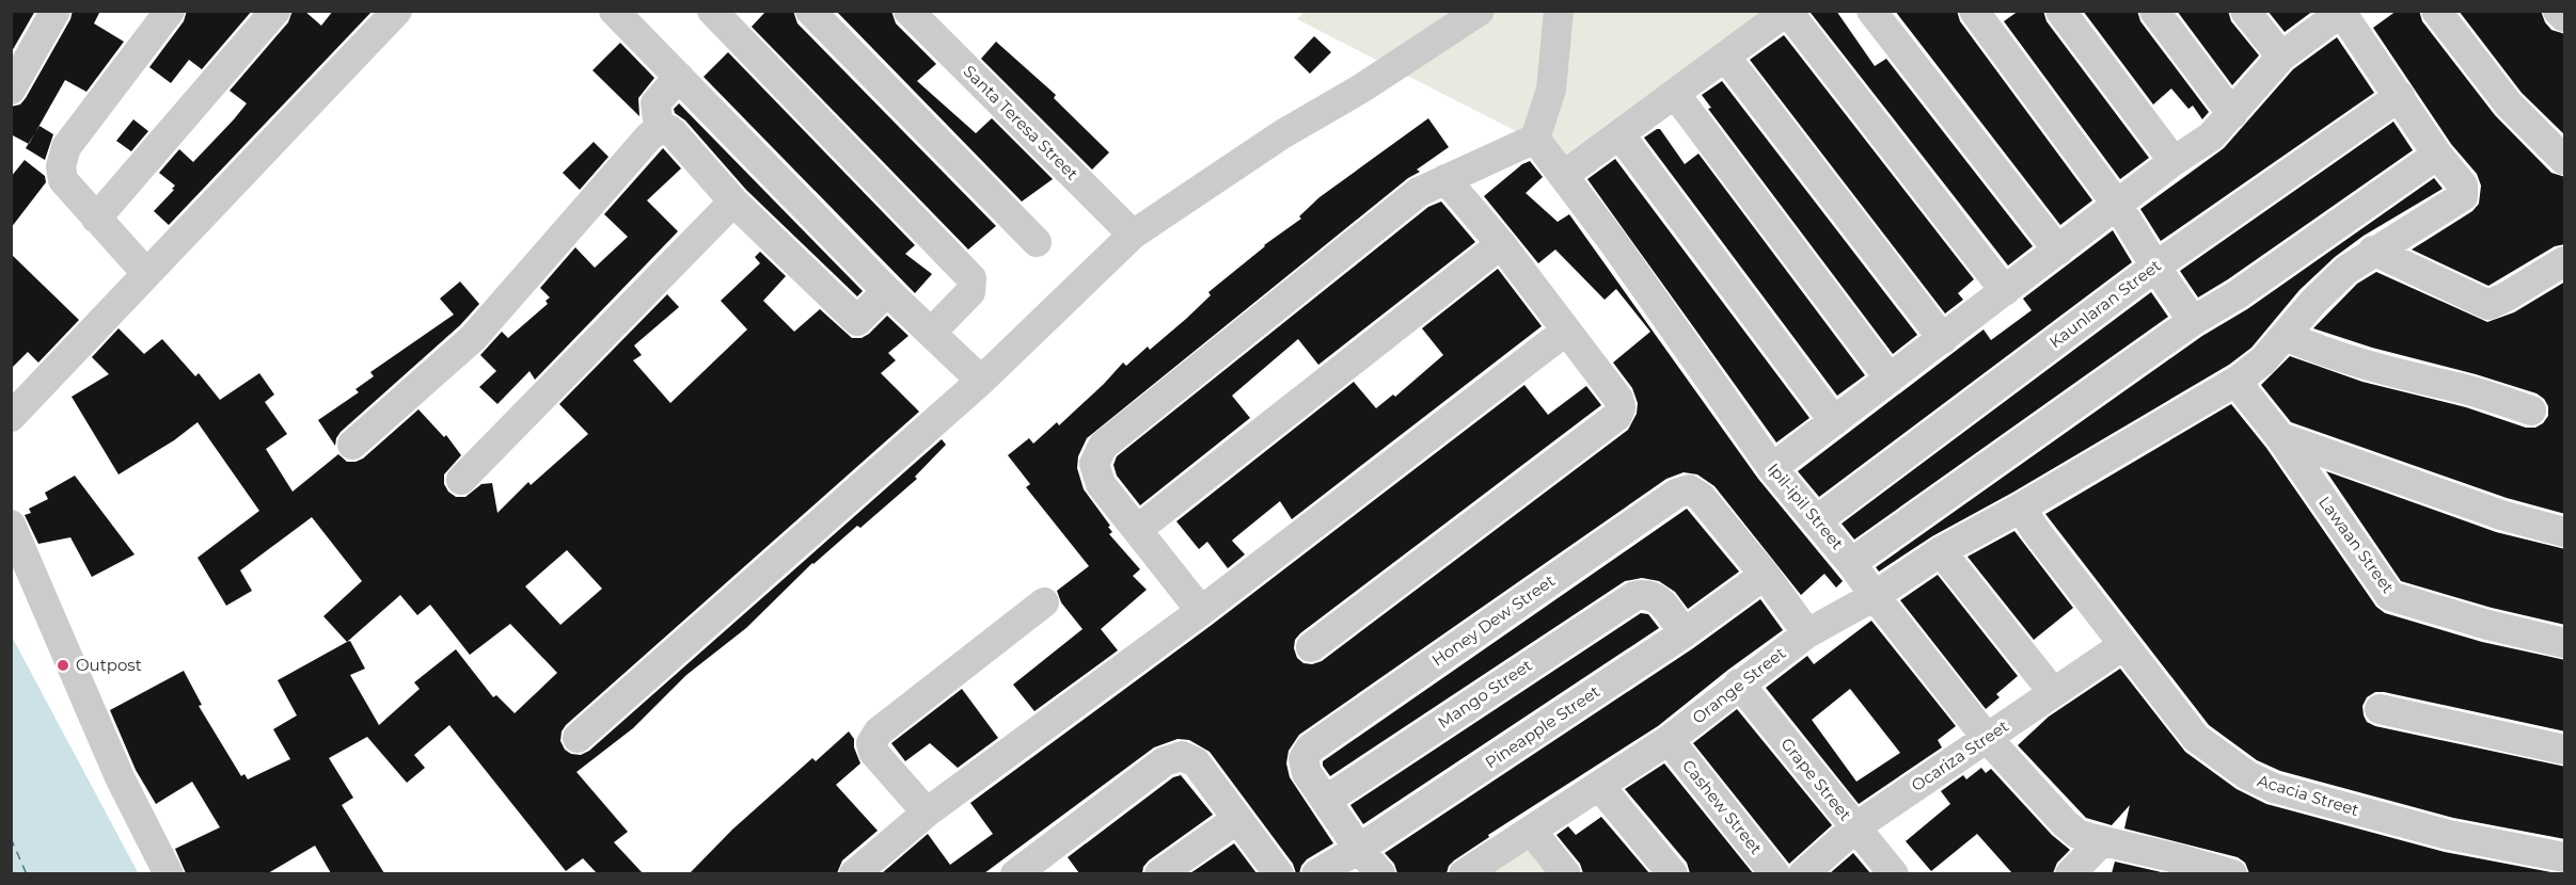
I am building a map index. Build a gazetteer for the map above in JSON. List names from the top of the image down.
{
  "streets": {
    "street": [
      "Santa Teresa Street",
      "Kaunlaran Street",
      "Ipil-ipil Street",
      "Lawaan Street",
      "Honey Dew Street",
      "Orange Street",
      "Mango Street",
      "Pineapple Street",
      "Ocariza Street",
      "Grape Street",
      "Acacia Street",
      "Cashew Street"
    ]
  },
  "crossings": [
    ["Kaunlaran Street", "Ipil-ipil Street"],
    ["Ipil-ipil Street", "Orange Street"],
    ["Ipil-ipil Street", "Ocariza Street"],
    ["Lawaan Street", "Orange Street"],
    ["Honey Dew Street", "Mango Street"],
    ["Honey Dew Street", "Pineapple Street"],
    ["Orange Street", "Grape Street"],
    ["Orange Street", "Acacia Street"],
    ["Orange Street", "Cashew Street"],
    ["Mango Street", "Pineapple Street"],
    ["Ocariza Street", "Grape Street"],
    ["Ocariza Street", "Acacia Street"]
  ],
  "places": ["Outpost"]
}
